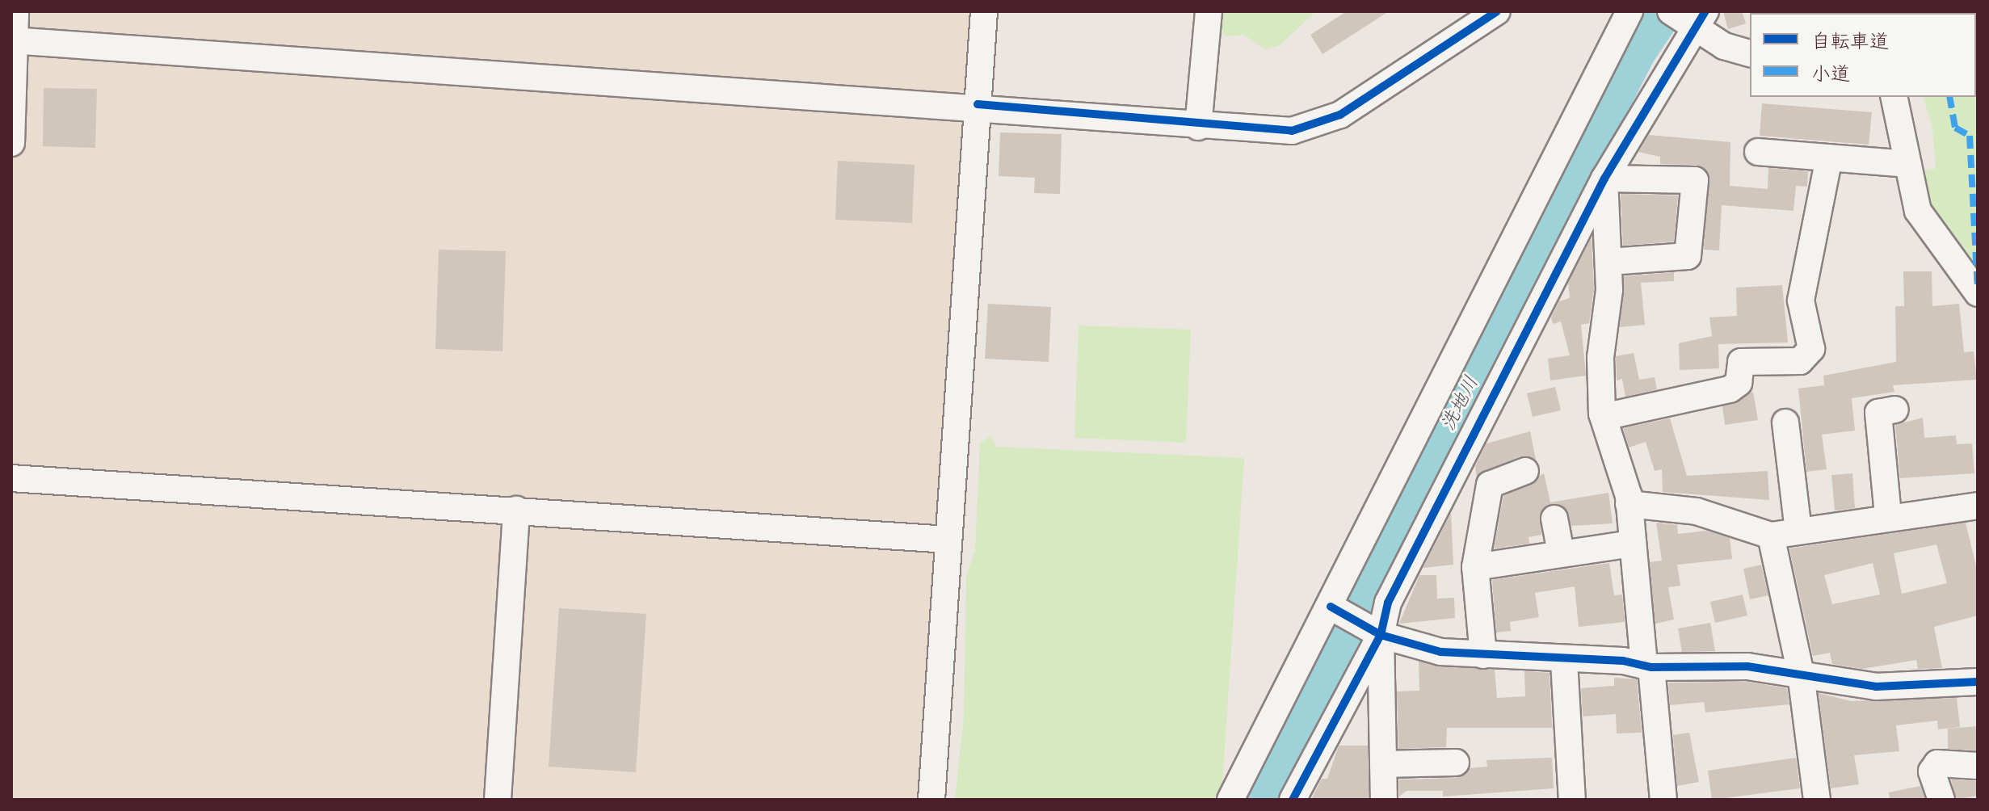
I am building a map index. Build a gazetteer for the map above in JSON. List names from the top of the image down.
{
  "water": ["洗地川"],
  "legend": ["自転車道", "小道"]
}
